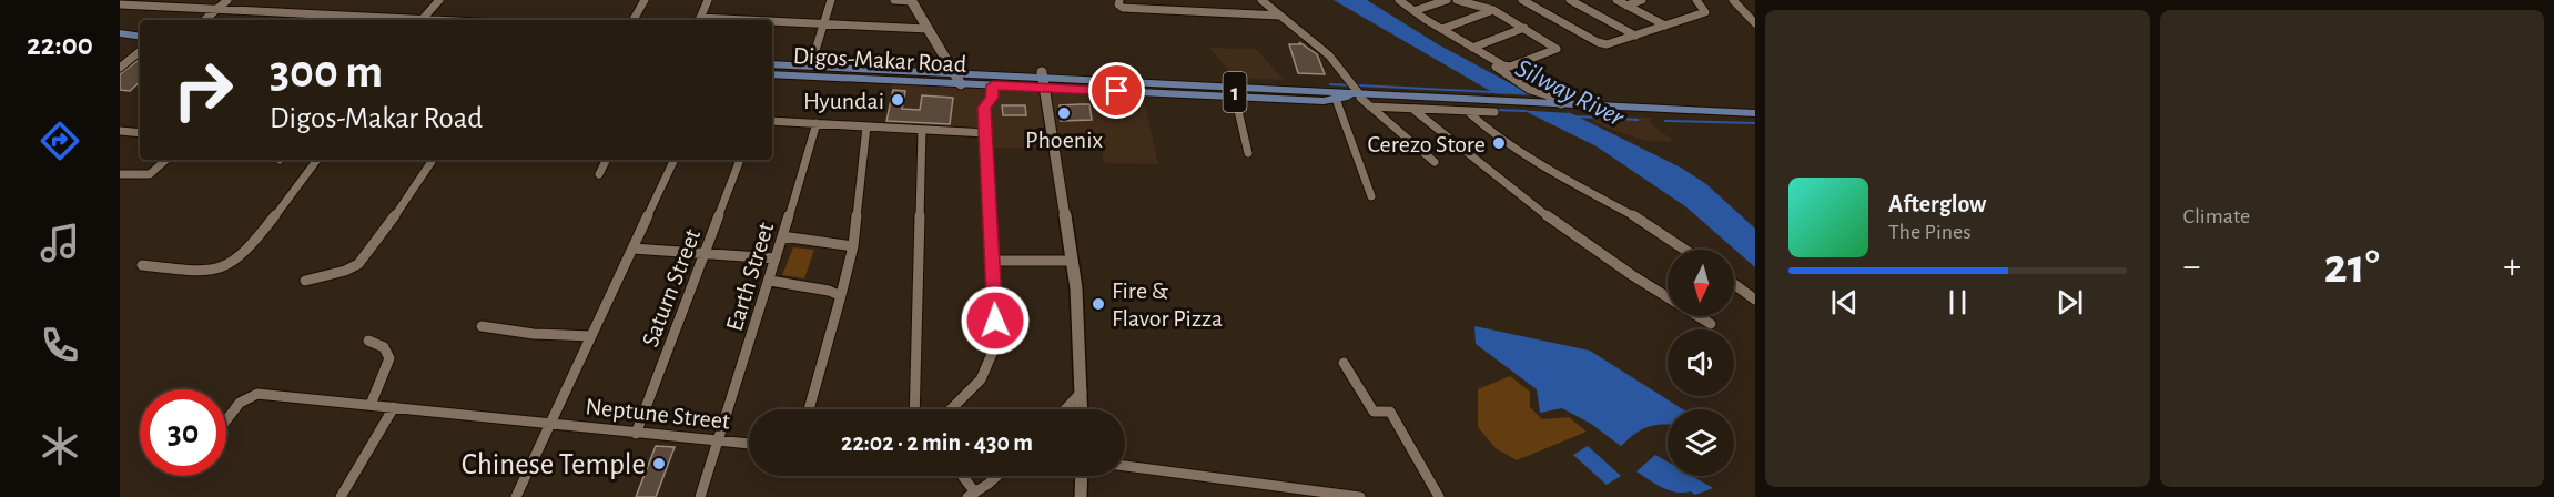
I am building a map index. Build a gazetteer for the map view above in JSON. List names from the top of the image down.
{
  "streets": {
    "main road": ["Digos-Makar Road", "1"],
    "street": ["Earth Street", "Saturn Street", "Neptune Street"]
  },
  "crossings": [
    ["Earth Street", "Neptune Street"],
    ["Saturn Street", "Neptune Street"]
  ],
  "water": ["Silway River"],
  "places": [
    "Hyundai",
    "Phoenix",
    "Cerezo Store",
    "Fire & Flavor Pizza",
    "Chinese Temple"
  ],
  "north": "bottom",
  "page": {
    "tabs": "22:00",
    "tile": "Climate",
    "turn": ["300 m", "Digos-Makar Road"],
    "song": ["Afterglow", "The Pines"],
    "heat": ["−", "21°", "+"],
    "limit": "30",
    "trip": "22:02 · 2 min · 430 m"
  }
}
